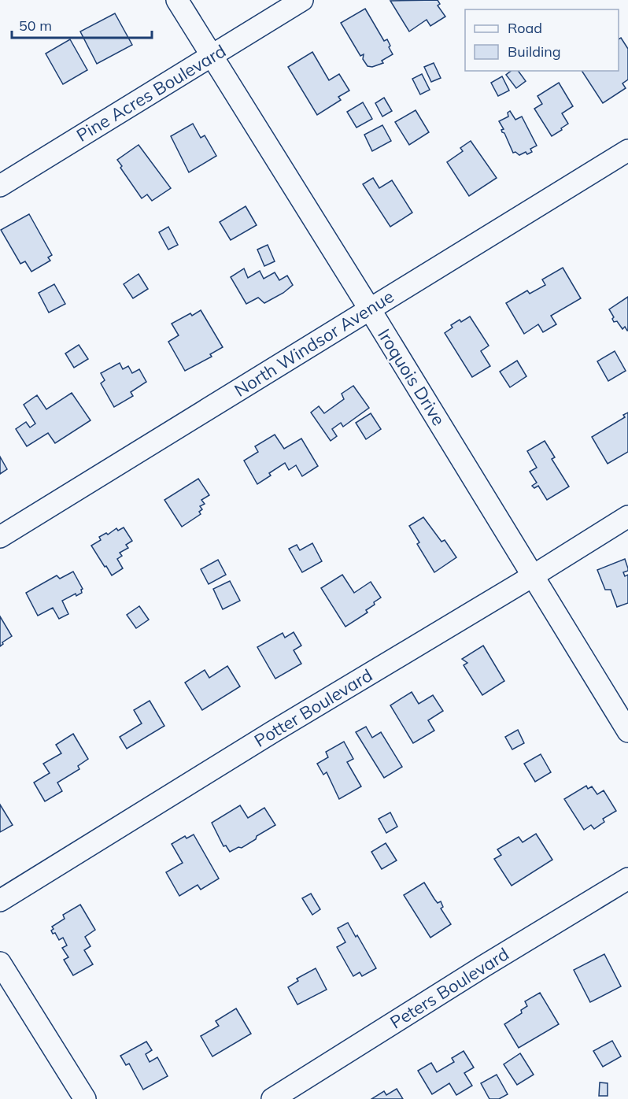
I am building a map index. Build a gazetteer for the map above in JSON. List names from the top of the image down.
{
  "streets": {
    "street": [
      "Pine Acres Boulevard",
      "North Windsor Avenue",
      "Iroquois Drive",
      "Potter Boulevard",
      "Peters Boulevard"
    ]
  },
  "crossings": [
    ["Pine Acres Boulevard", "Iroquois Drive"],
    ["North Windsor Avenue", "Iroquois Drive"],
    ["Iroquois Drive", "Potter Boulevard"]
  ],
  "legend": ["Road", "Building"],
  "scale_bar": "50 m"
}
